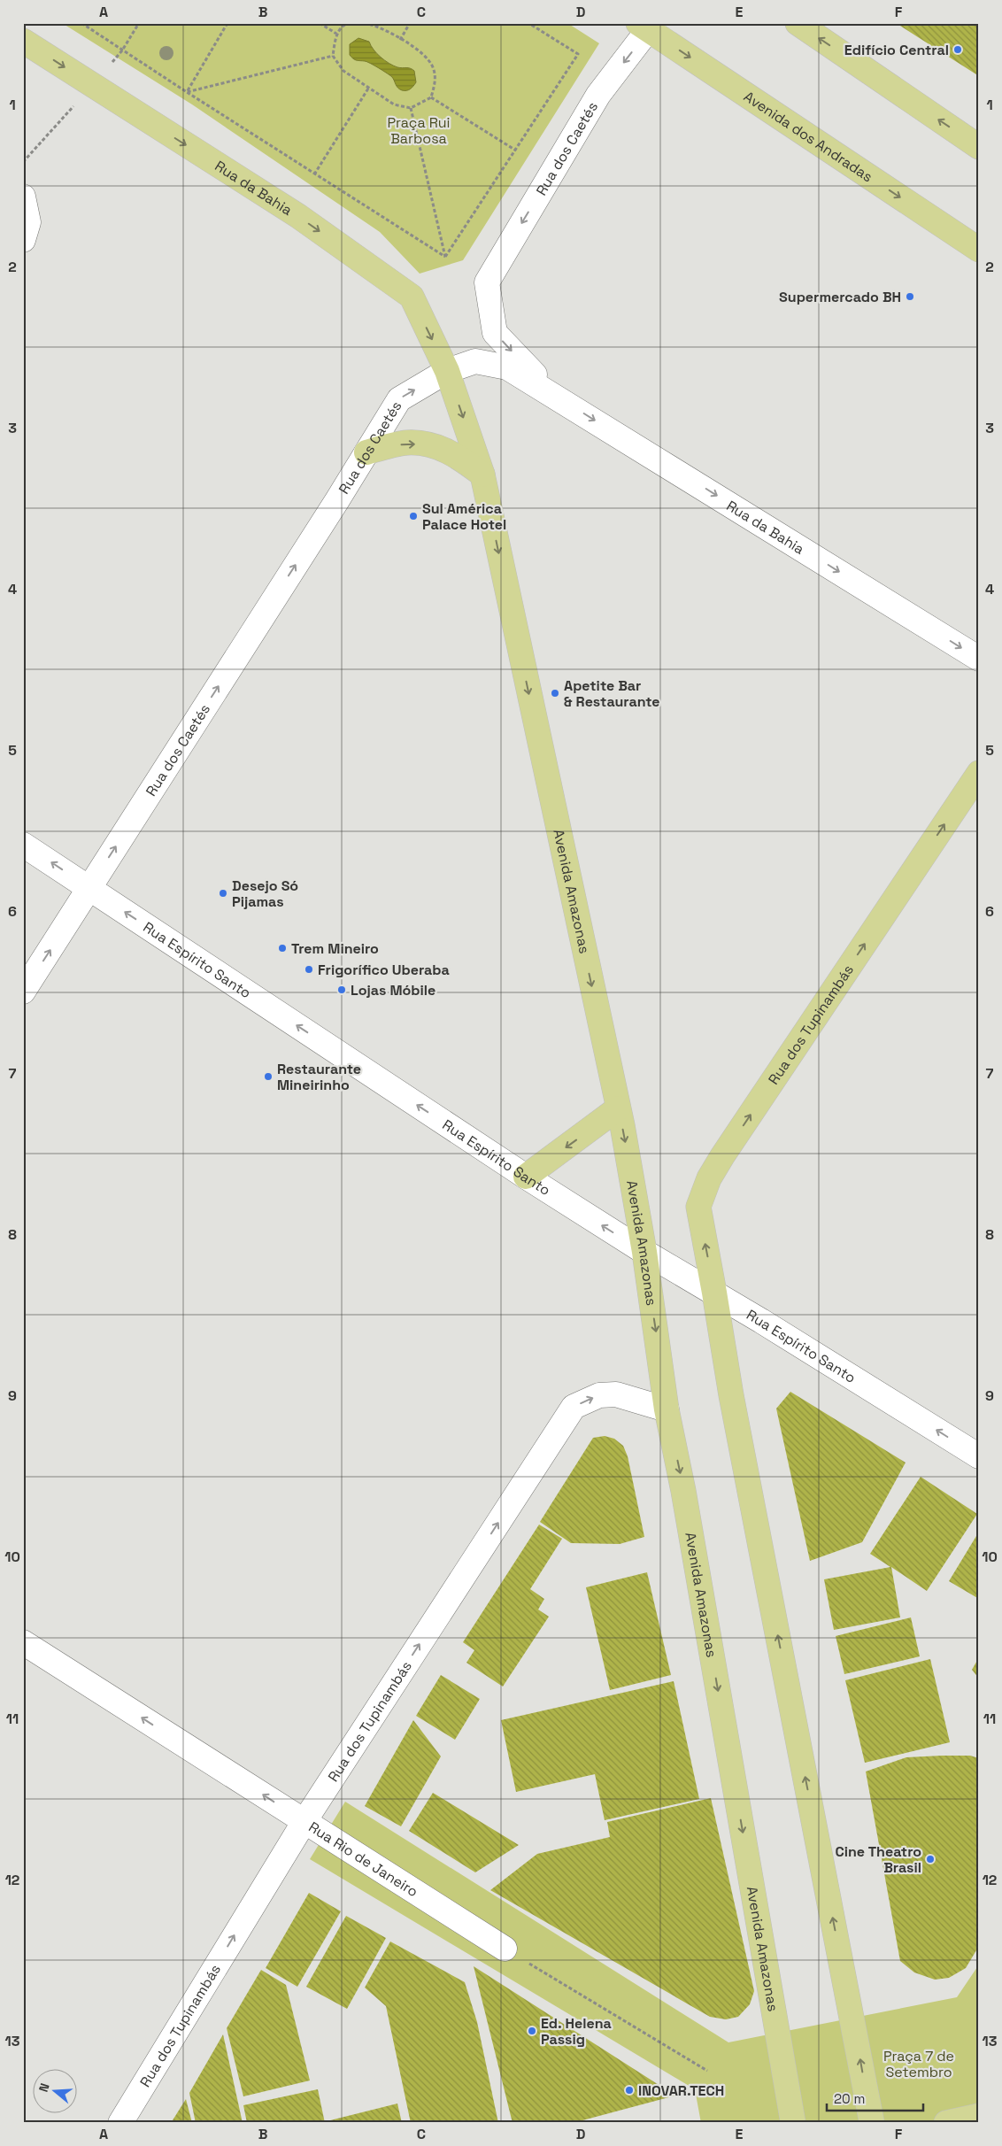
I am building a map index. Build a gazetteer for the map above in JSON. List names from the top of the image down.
{
  "streets": {
    "main road": [
      "Avenida dos Andradas",
      "Rua da Bahia",
      "Avenida Amazonas",
      "Rua dos Tupinambás"
    ],
    "street": ["Rua dos Caetés", "Rua Espírito Santo", "Rua Rio de Janeiro"]
  },
  "crossings": [
    ["Avenida dos Andradas", "Rua dos Caetés"],
    ["Rua dos Caetés", "Rua da Bahia"],
    ["Rua dos Caetés", "Avenida Amazonas"],
    ["Rua dos Caetés", "Rua Espírito Santo"],
    ["Rua da Bahia", "Avenida Amazonas"],
    ["Avenida Amazonas", "Rua Espírito Santo"],
    ["Avenida Amazonas", "Rua dos Tupinambás"],
    ["Rua Espírito Santo", "Rua dos Tupinambás"],
    ["Rua dos Tupinambás", "Rua Rio de Janeiro"]
  ],
  "one_way": [
    "Rua da Bahia",
    "Rua Espírito Santo",
    "Rua dos Tupinambás",
    "Rua Rio de Janeiro"
  ],
  "parks": ["Praça Rui Barbosa", "Praça 7 de Setembro"],
  "places": [
    "Edifício Central",
    "Supermercado BH",
    "Sul América Palace Hotel",
    "Apetite Bar & Restaurante",
    "Desejo Só Pijamas",
    "Trem Mineiro",
    "Frigorífico Uberaba",
    "Lojas Móbile",
    "Restaurante Mineirinho",
    "Cine Theatro Brasil",
    "Ed. Helena Passig",
    "INOVAR.TECH"
  ],
  "scale_bar": "20 m",
  "north": "left",
  "grid": {
    "columns": [
      "A",
      "B",
      "C",
      "D",
      "E",
      "F"
    ],
    "rows": [
      "1",
      "2",
      "3",
      "4",
      "5",
      "6",
      "7",
      "8",
      "9",
      "10",
      "11",
      "12",
      "13"
    ]
  }
}
